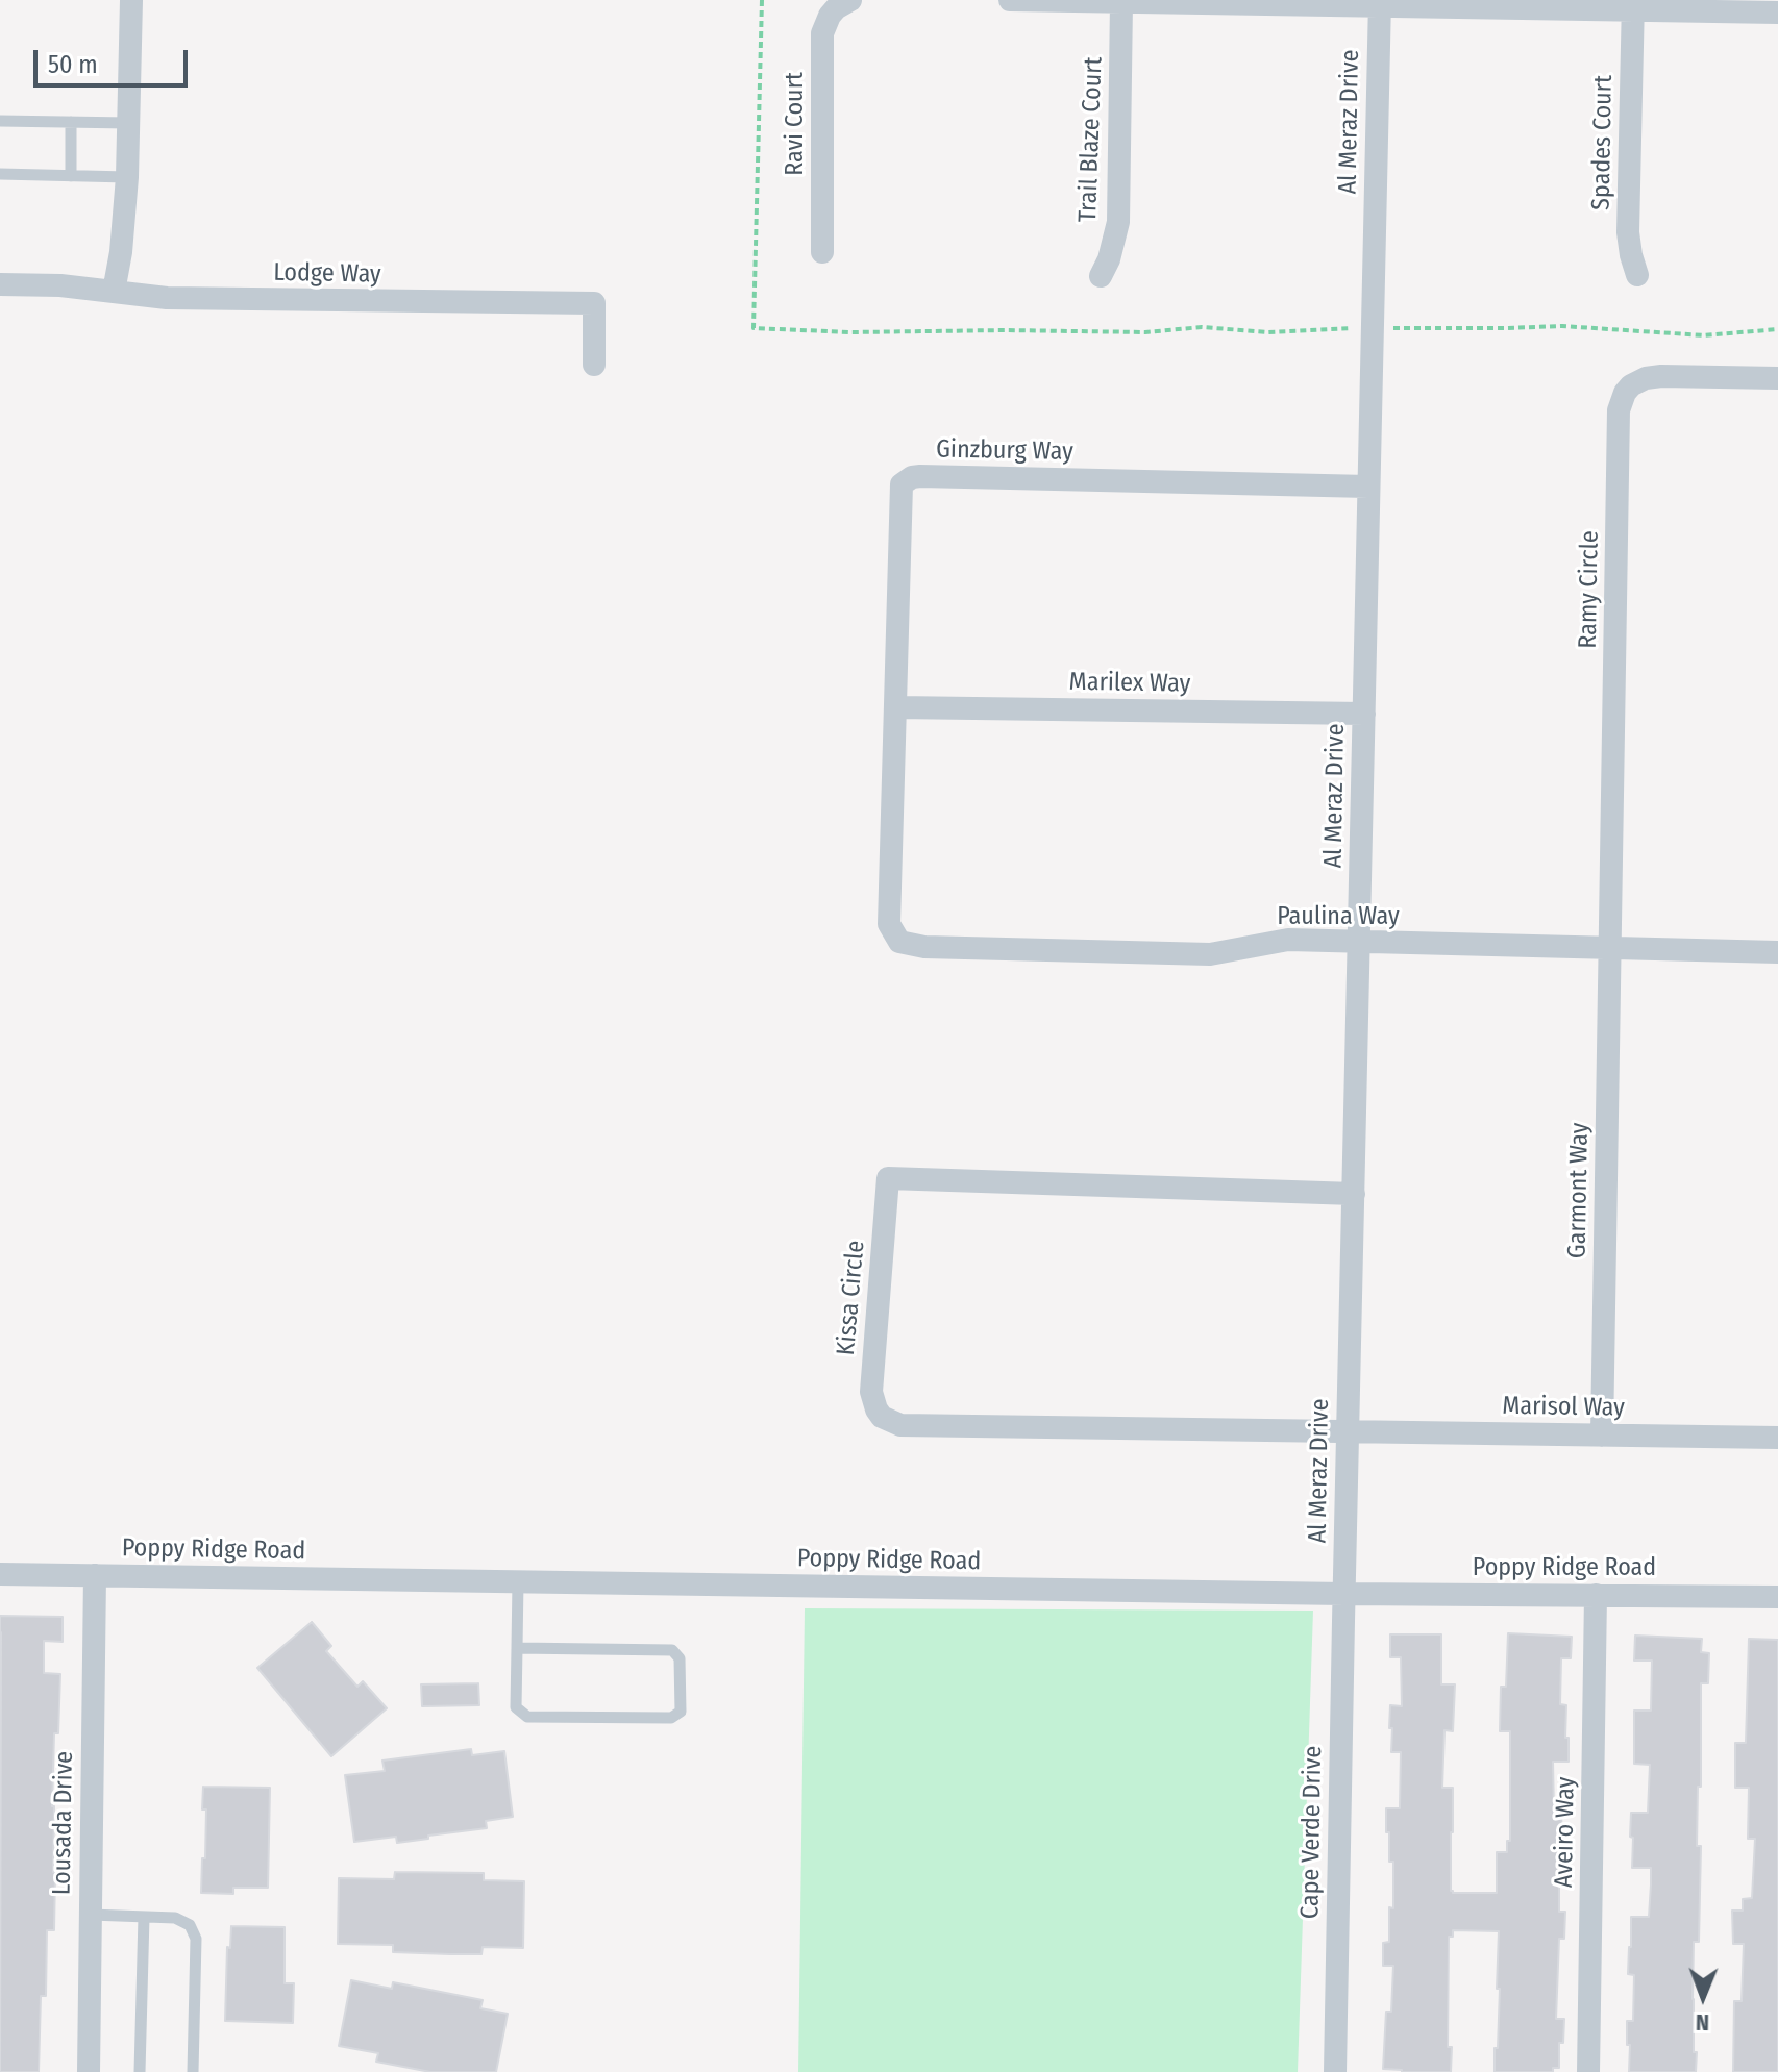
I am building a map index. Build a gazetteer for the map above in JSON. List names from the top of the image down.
{
  "streets": {
    "street": [
      "Al Meraz Drive",
      "Ravi Court",
      "Trail Blaze Court",
      "Spades Court",
      "Lodge Way",
      "Ginzburg Way",
      "Ramy Circle",
      "Marilex Way",
      "Paulina Way",
      "Garmont Way",
      "Kissa Circle",
      "Marisol Way",
      "Poppy Ridge Road",
      "Lousada Drive",
      "Cape Verde Drive",
      "Aveiro Way"
    ]
  },
  "crossings": [
    ["Al Meraz Drive", "Ginzburg Way"],
    ["Al Meraz Drive", "Marilex Way"],
    ["Al Meraz Drive", "Paulina Way"],
    ["Al Meraz Drive", "Kissa Circle"],
    ["Al Meraz Drive", "Marisol Way"],
    ["Al Meraz Drive", "Poppy Ridge Road"],
    ["Al Meraz Drive", "Cape Verde Drive"],
    ["Ginzburg Way", "Marilex Way"],
    ["Ginzburg Way", "Paulina Way"],
    ["Ramy Circle", "Paulina Way"],
    ["Ramy Circle", "Garmont Way"],
    ["Paulina Way", "Garmont Way"],
    ["Garmont Way", "Marisol Way"],
    ["Kissa Circle", "Marisol Way"],
    ["Poppy Ridge Road", "Lousada Drive"],
    ["Poppy Ridge Road", "Cape Verde Drive"],
    ["Poppy Ridge Road", "Aveiro Way"]
  ],
  "scale_bar": "50 m",
  "north": "bottom"
}
